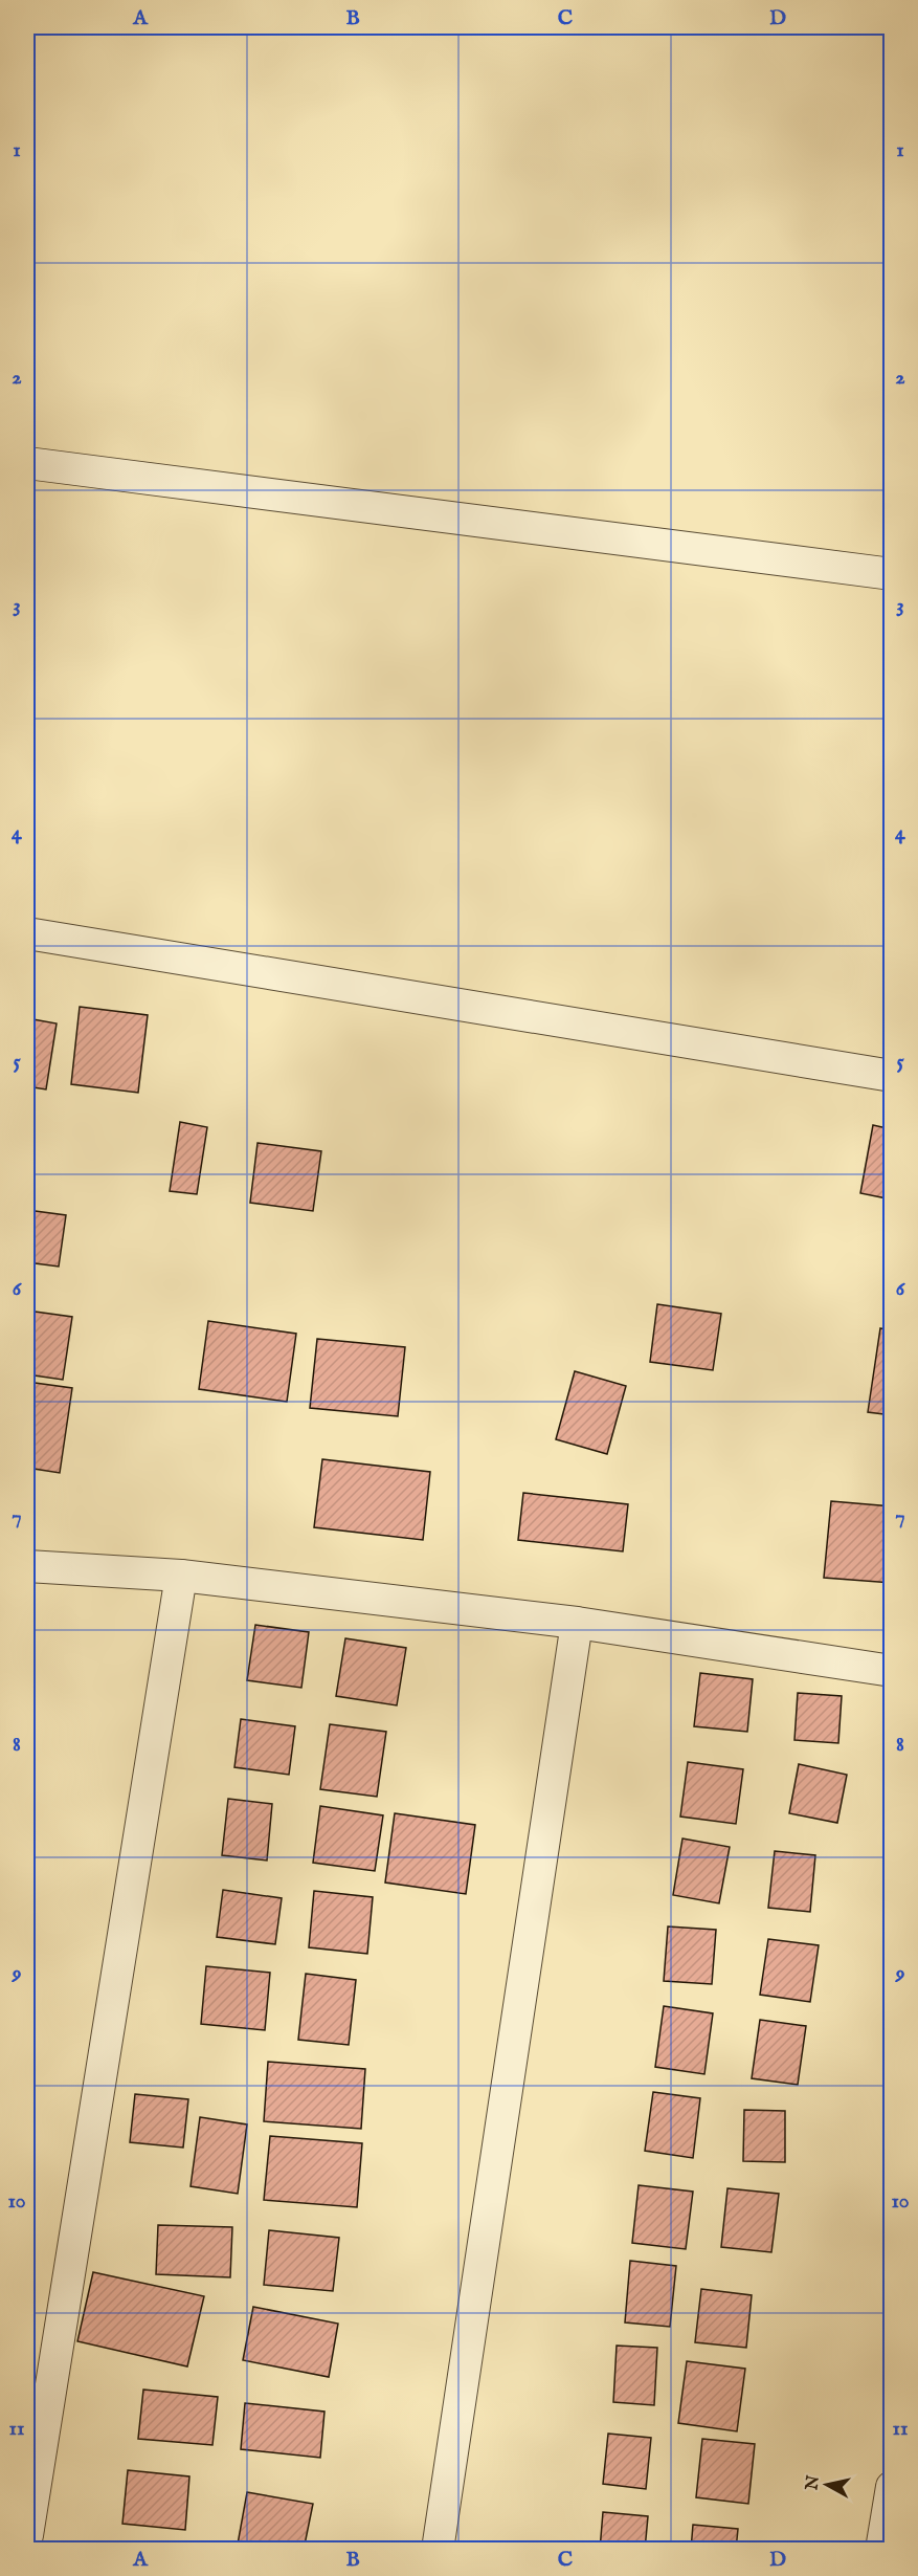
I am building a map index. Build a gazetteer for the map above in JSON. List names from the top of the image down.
{
  "north": "left",
  "grid": {
    "columns": [
      "A",
      "B",
      "C",
      "D"
    ],
    "rows": [
      "1",
      "2",
      "3",
      "4",
      "5",
      "6",
      "7",
      "8",
      "9",
      "10",
      "11"
    ]
  }
}
